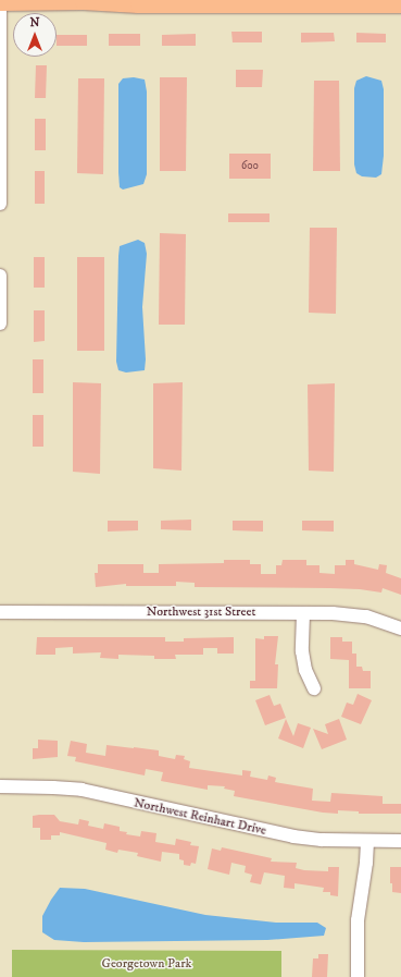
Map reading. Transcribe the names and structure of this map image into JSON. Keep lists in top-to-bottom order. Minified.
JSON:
{"streets":{"street":["Northwest 31st Street","Northwest Reinhart Drive"]},"parks":["Georgetown Park"],"house_numbers":["600"],"north":"top"}
